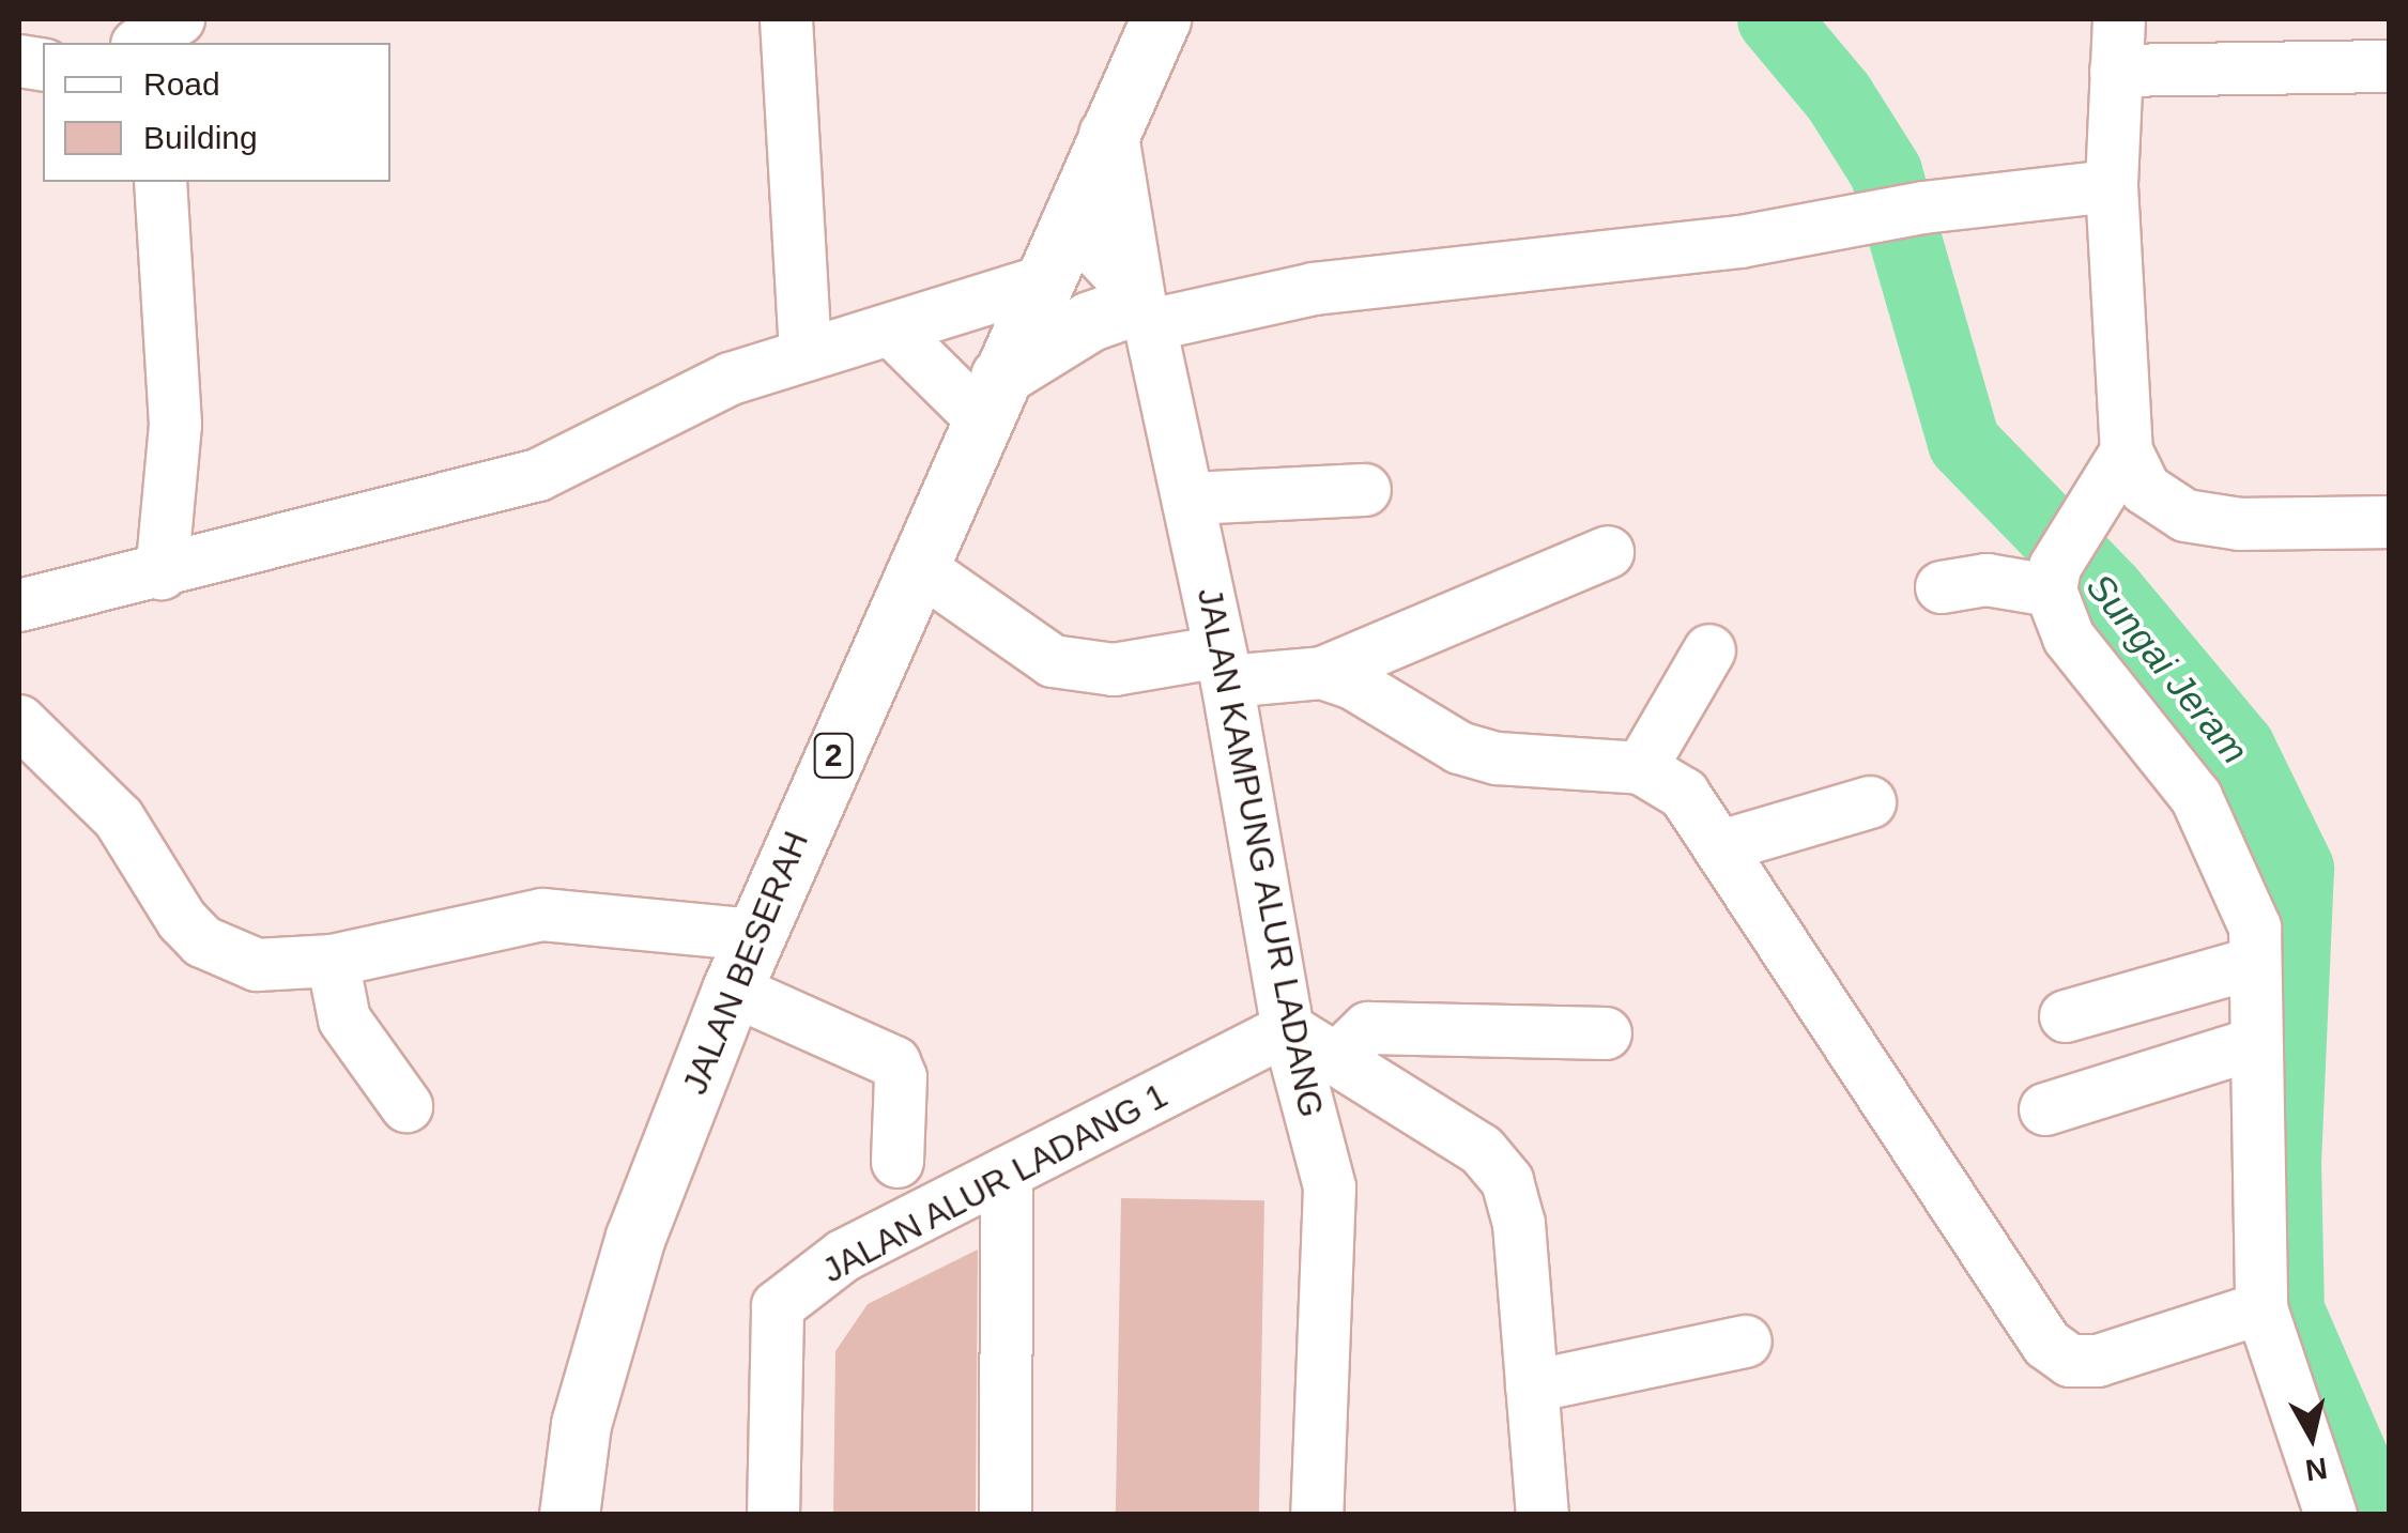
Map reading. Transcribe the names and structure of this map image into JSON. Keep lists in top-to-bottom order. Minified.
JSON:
{"streets":{"highway":["2","JALAN BESERAH"],"street":["JALAN KAMPUNG ALUR LADANG","JALAN ALUR LADANG 1"]},"crossings":[["JALAN KAMPUNG ALUR LADANG","JALAN BESERAH"],["JALAN KAMPUNG ALUR LADANG","JALAN ALUR LADANG 1"]],"water":["Sungai Jeram"],"legend":["Road","Building"],"north":"bottom"}
